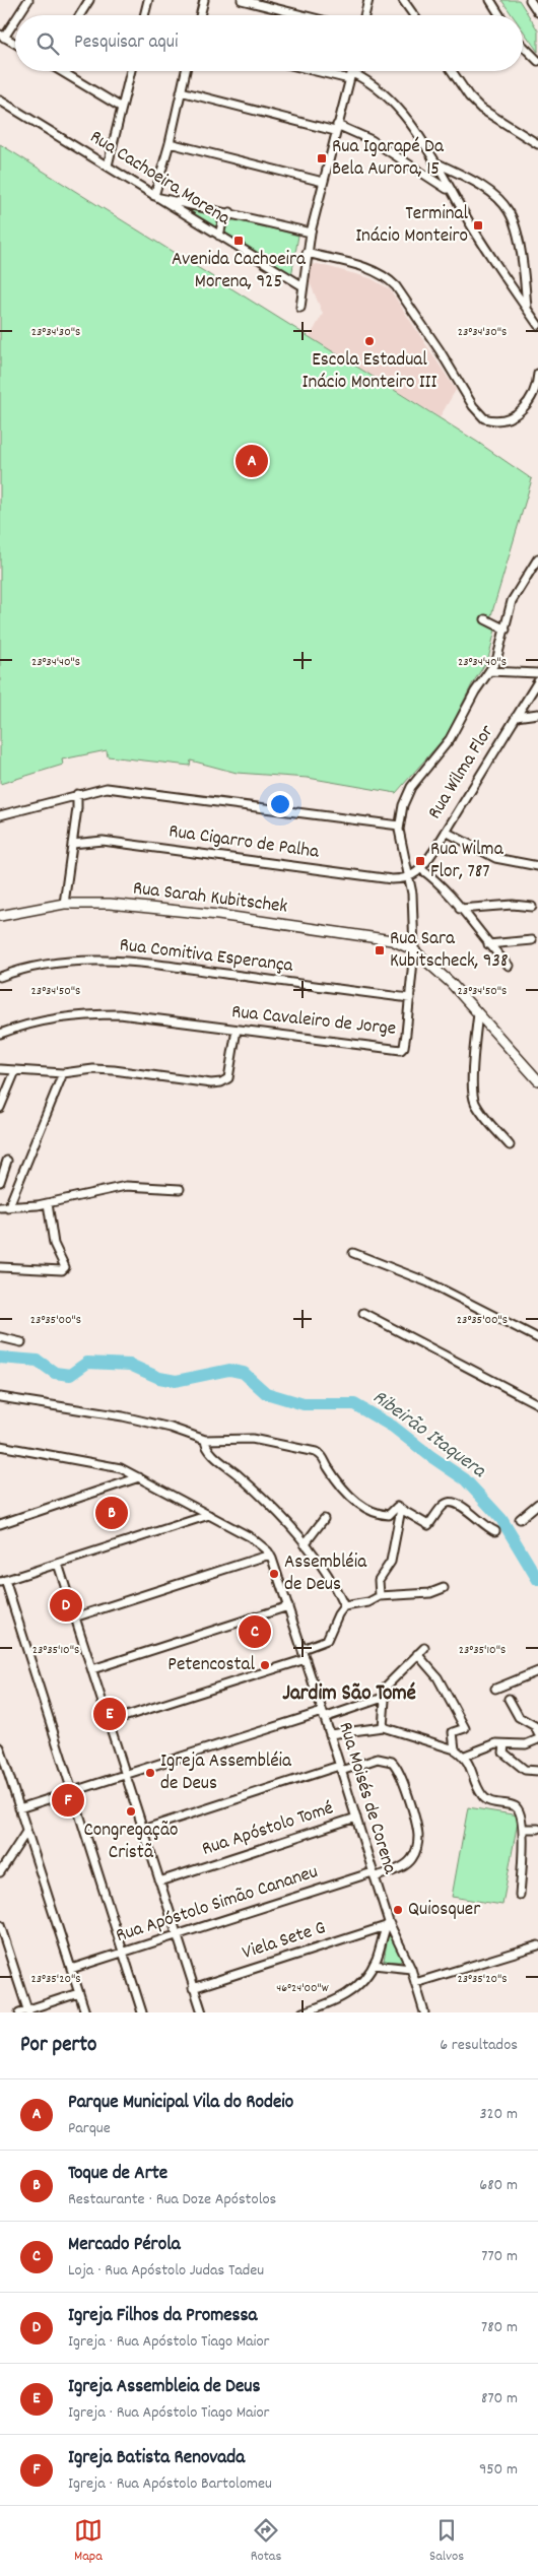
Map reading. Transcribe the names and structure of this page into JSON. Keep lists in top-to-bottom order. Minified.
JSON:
{"streets":{"street":["Rua Cachoeira Morena","Rua Wilma Flor","Rua Cigarro de Palha","Rua Sarah Kubitschek","Rua Comitiva Esperança","Rua Cavaleiro de Jorge","Rua Moisés de Corena","Rua Apóstolo Tomé","Rua Apóstolo Simão Cananeu","Viela Sete G"]},"crossings":[["Rua Wilma Flor","Rua Cigarro de Palha"],["Rua Wilma Flor","Rua Cavaleiro de Jorge"],["Rua Cigarro de Palha","Rua Cavaleiro de Jorge"],["Rua Sarah Kubitschek","Rua Cavaleiro de Jorge"],["Rua Comitiva Esperança","Rua Cavaleiro de Jorge"],["Rua Moisés de Corena","Rua Apóstolo Tomé"],["Rua Moisés de Corena","Rua Apóstolo Simão Cananeu"],["Rua Moisés de Corena","Viela Sete G"]],"districts":["Jardim São Tomé"],"water":["Ribeirão Itaquera"],"places":{"transit":["Rua Igarapé Da Bela Aurora, 15","Terminal Inácio Monteiro","Avenida Cachoeira Morena, 925","Rua Wilma Flor, 787","Rua Sara Kubitscheck, 938"],"other":["Escola Estadual Inácio Monteiro III","Assembléia de Deus","Petencostal","Igreja Assembléia de Deus","Congregação Cristã","Quiosquer"]},"page":{"search":"Pesquisar aqui","pins":["A","B","D","C","E","F"],"heading":["Por perto","6 resultados"],"list":[{"mark":"A","name":"Parque Municipal Vila do Rodeio","note":"Parque","value":"320 m"},{"mark":"B","name":"Toque de Arte","note":"Restaurante · Rua Doze Apóstolos","value":"680 m"},{"mark":"C","name":"Mercado Pérola","note":"Loja · Rua Apóstolo Judas Tadeu","value":"770 m"},{"mark":"D","name":"Igreja Filhos da Promessa","note":"Igreja · Rua Apóstolo Tiago Maior","value":"780 m"},{"mark":"E","name":"Igreja Assembleia de Deus","note":"Igreja · Rua Apóstolo Tiago Maior","value":"870 m"},{"mark":"F","name":"Igreja Batista Renovada","note":"Igreja · Rua Apóstolo Bartolomeu","value":"950 m"}],"nav":["Mapa","Rotas","Salvos"]},"coordinates":["23°34'30\"S","23°34'40\"S","23°34'50\"S","23°35'00\"S","23°35'10\"S","23°35'20\"S","46°24'00\"W"]}
